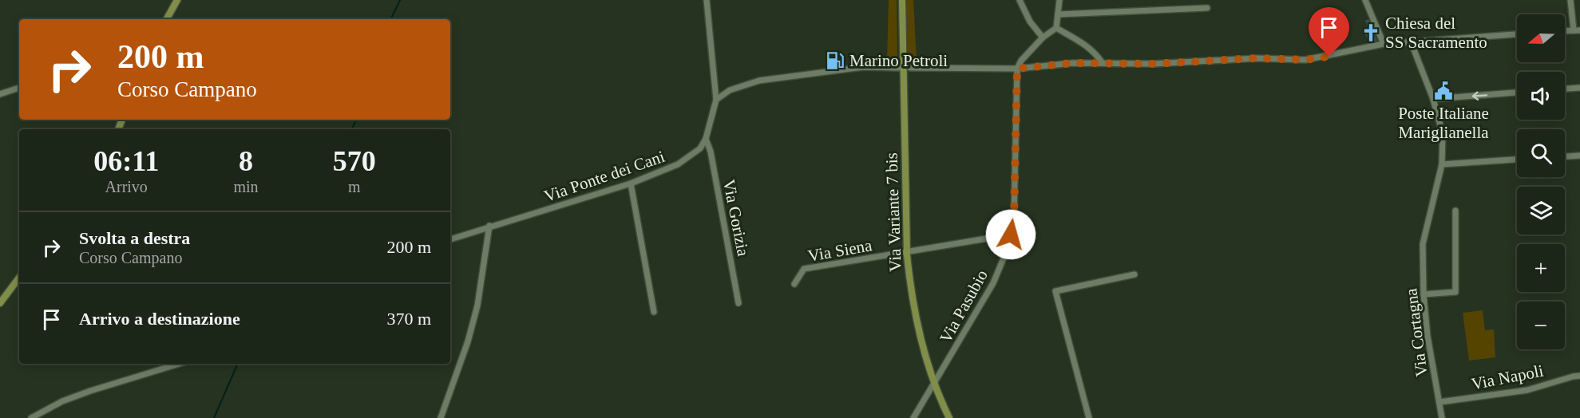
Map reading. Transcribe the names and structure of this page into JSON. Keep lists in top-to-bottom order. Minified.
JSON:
{"streets":{"main road":["Via Variante 7 bis"],"street":["Via Ponte dei Cani","Via Gorizia","Via Siena","Via Pasubio","Via Cortagna","Via Napoli"]},"crossings":[["Via Ponte dei Cani","Via Gorizia"],["Via Variante 7 bis","Via Siena"],["Via Variante 7 bis","Via Pasubio"],["Via Siena","Via Pasubio"],["Via Cortagna","Via Napoli"]],"places":{"church":["Chiesa del SS Sacramento"],"fuel station":["Marino Petroli"],"public building":["Poste Italiane Mariglianella"]},"north":"left","page":{"map_buttons":["+","−"],"turn":["200 m","Corso Campano"],"eta":["06:11","Arrivo","8","min","570","m"],"list":[{"name":"Svolta a destra","note":"Corso Campano","value":"200 m"},{"name":"Arrivo a destinazione","value":"370 m"}]}}
